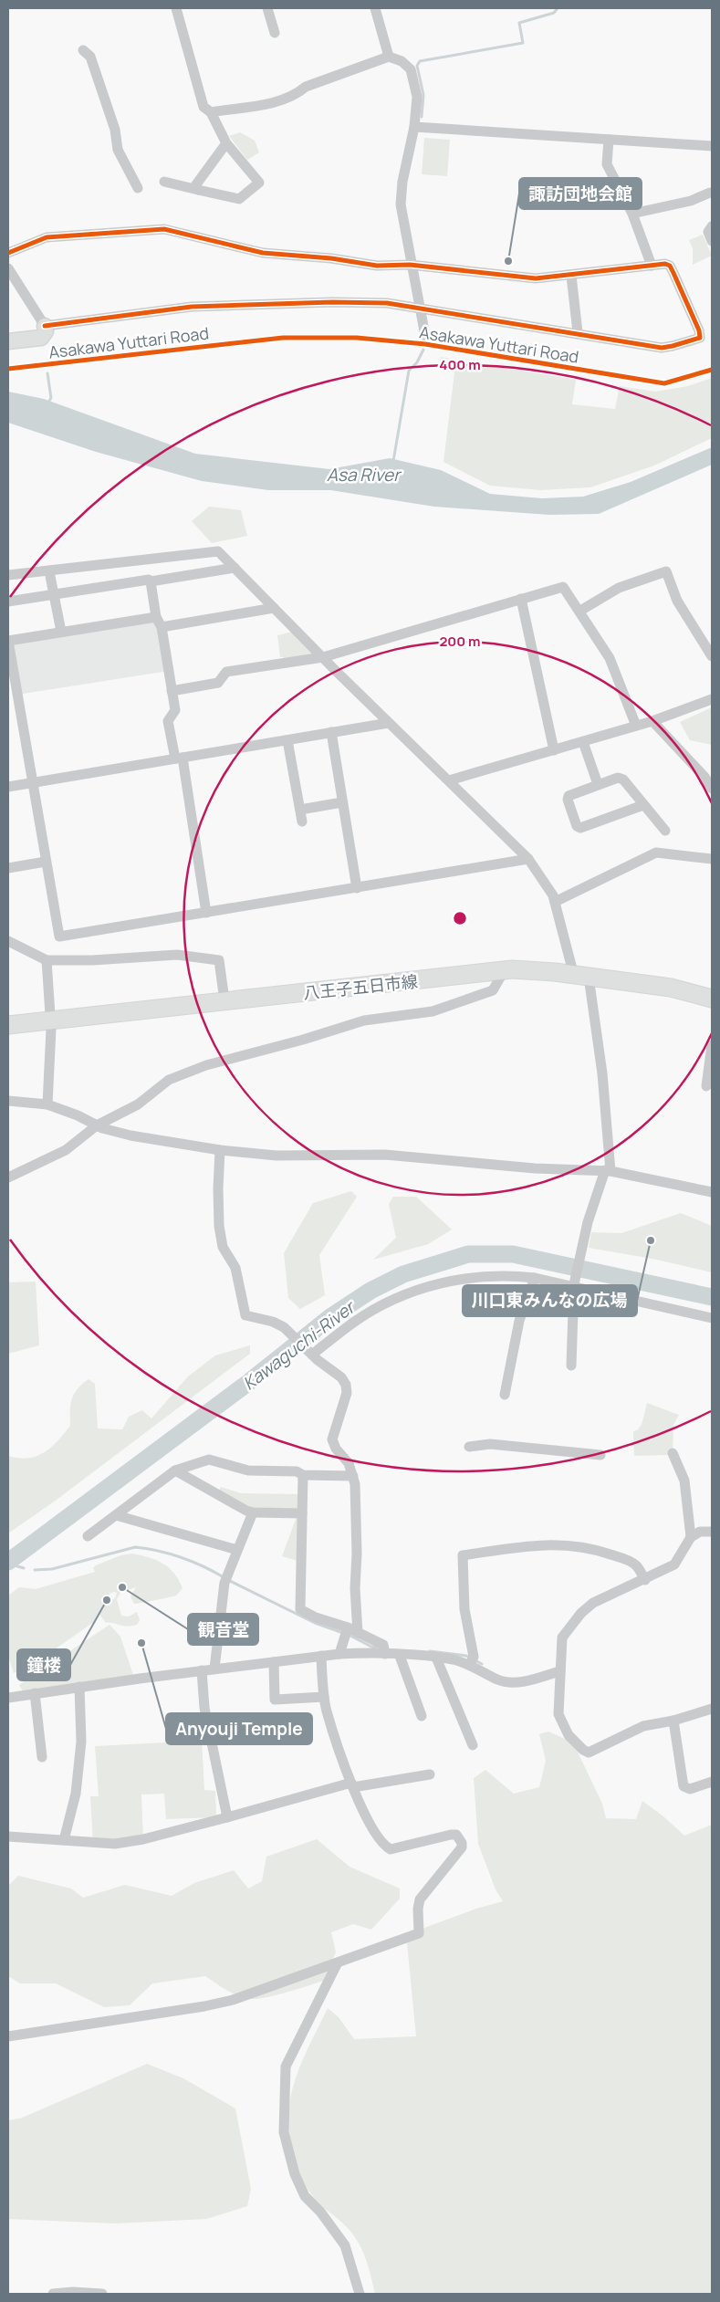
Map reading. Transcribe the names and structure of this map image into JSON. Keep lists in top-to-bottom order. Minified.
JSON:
{"streets":{"main road":["八王子五日市線"],"cycle path":["Asakawa Yuttari Road"]},"water":["Asa River","Kawaguchi-River"],"places":["諏訪団地会館","川口東みんなの広場","観音堂","鐘楼","Anyouji Temple"],"rings":["400 m","200 m"]}
